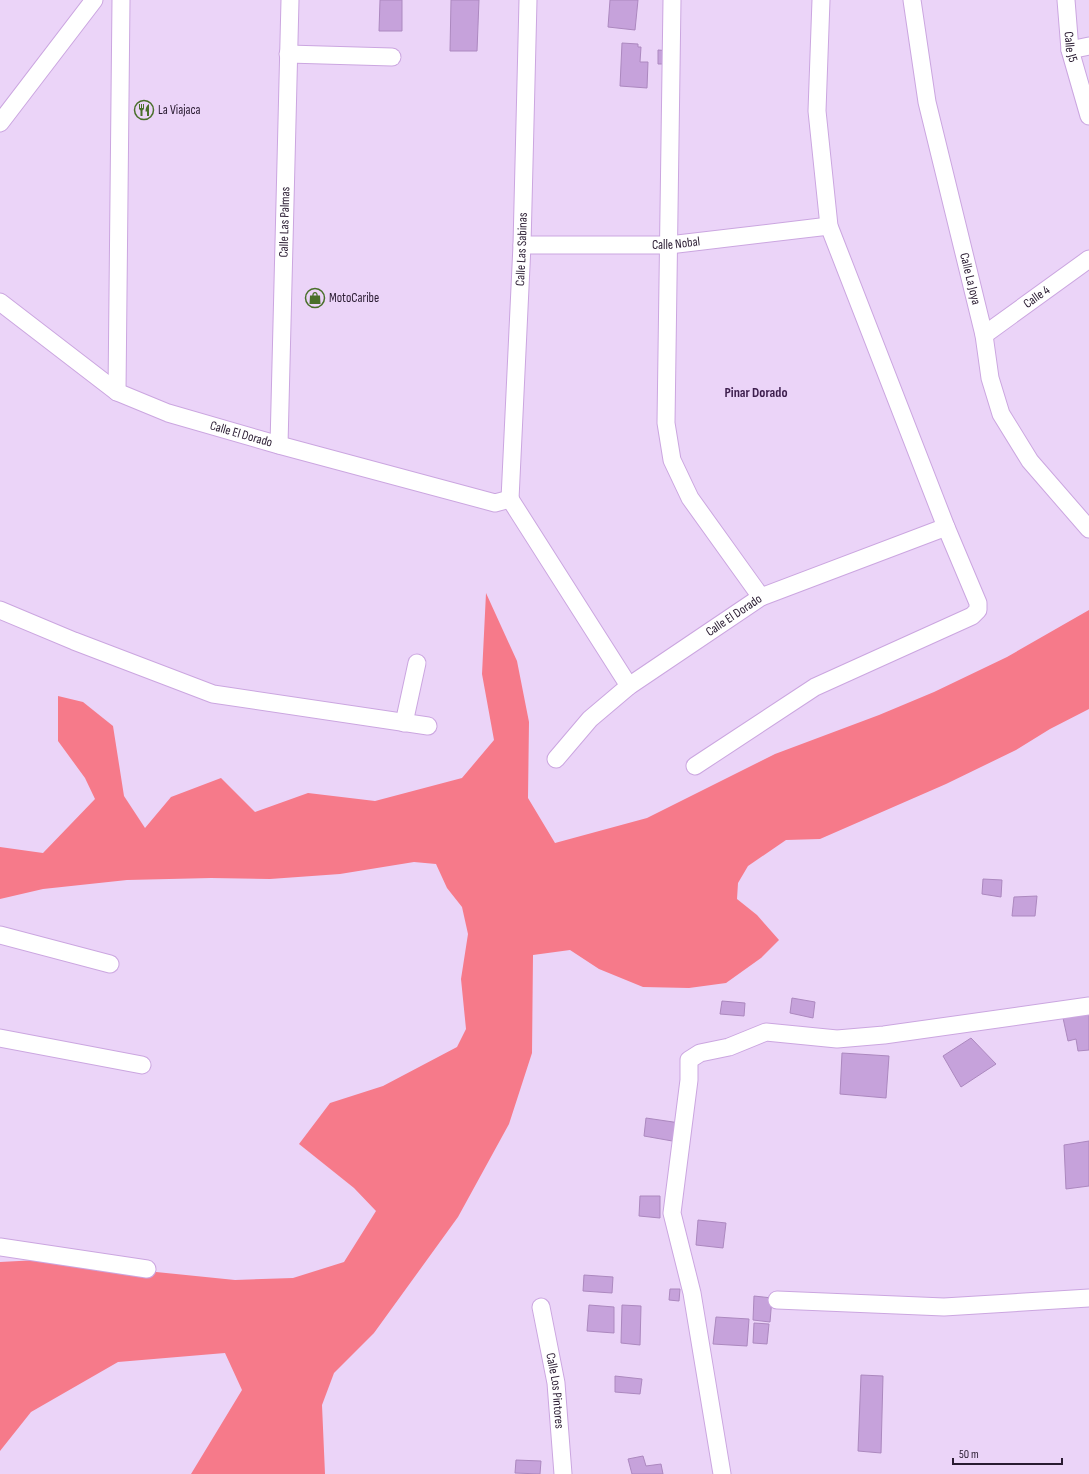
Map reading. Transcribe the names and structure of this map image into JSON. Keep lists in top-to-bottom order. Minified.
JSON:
{"streets":{"street":["Calle J5","Calle Las Palmas","Calle Nobal","Calle Las Sabinas","Calle La Joya","Calle 4","Calle El Dorado","Calle Los Pintores"]},"crossings":[["Calle Las Palmas","Calle El Dorado"],["Calle Nobal","Calle Las Sabinas"],["Calle Las Sabinas","Calle El Dorado"],["Calle La Joya","Calle 4"]],"districts":["Pinar Dorado"],"places":{"restaurant":["La Viajaca"],"shop":["MotoCaribe"]},"scale_bar":"50 m"}
